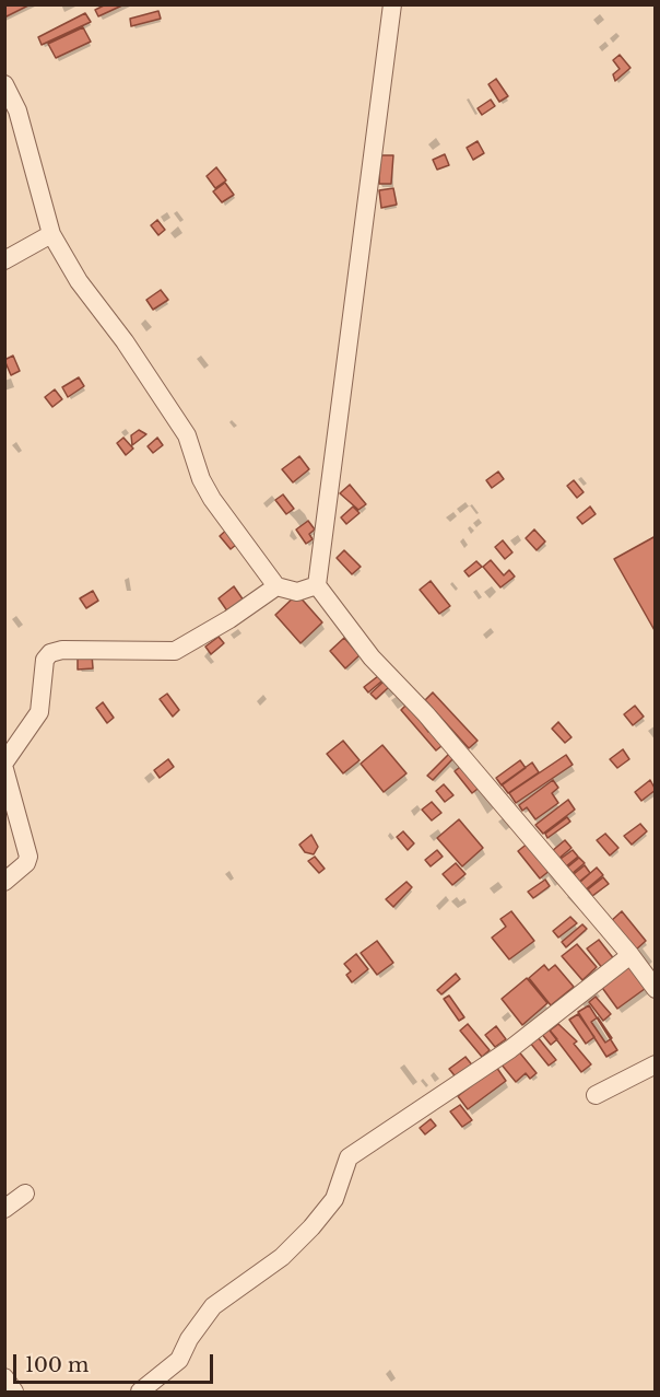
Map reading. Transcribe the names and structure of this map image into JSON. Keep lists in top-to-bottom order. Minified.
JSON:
{"scale_bar":"100 m"}
